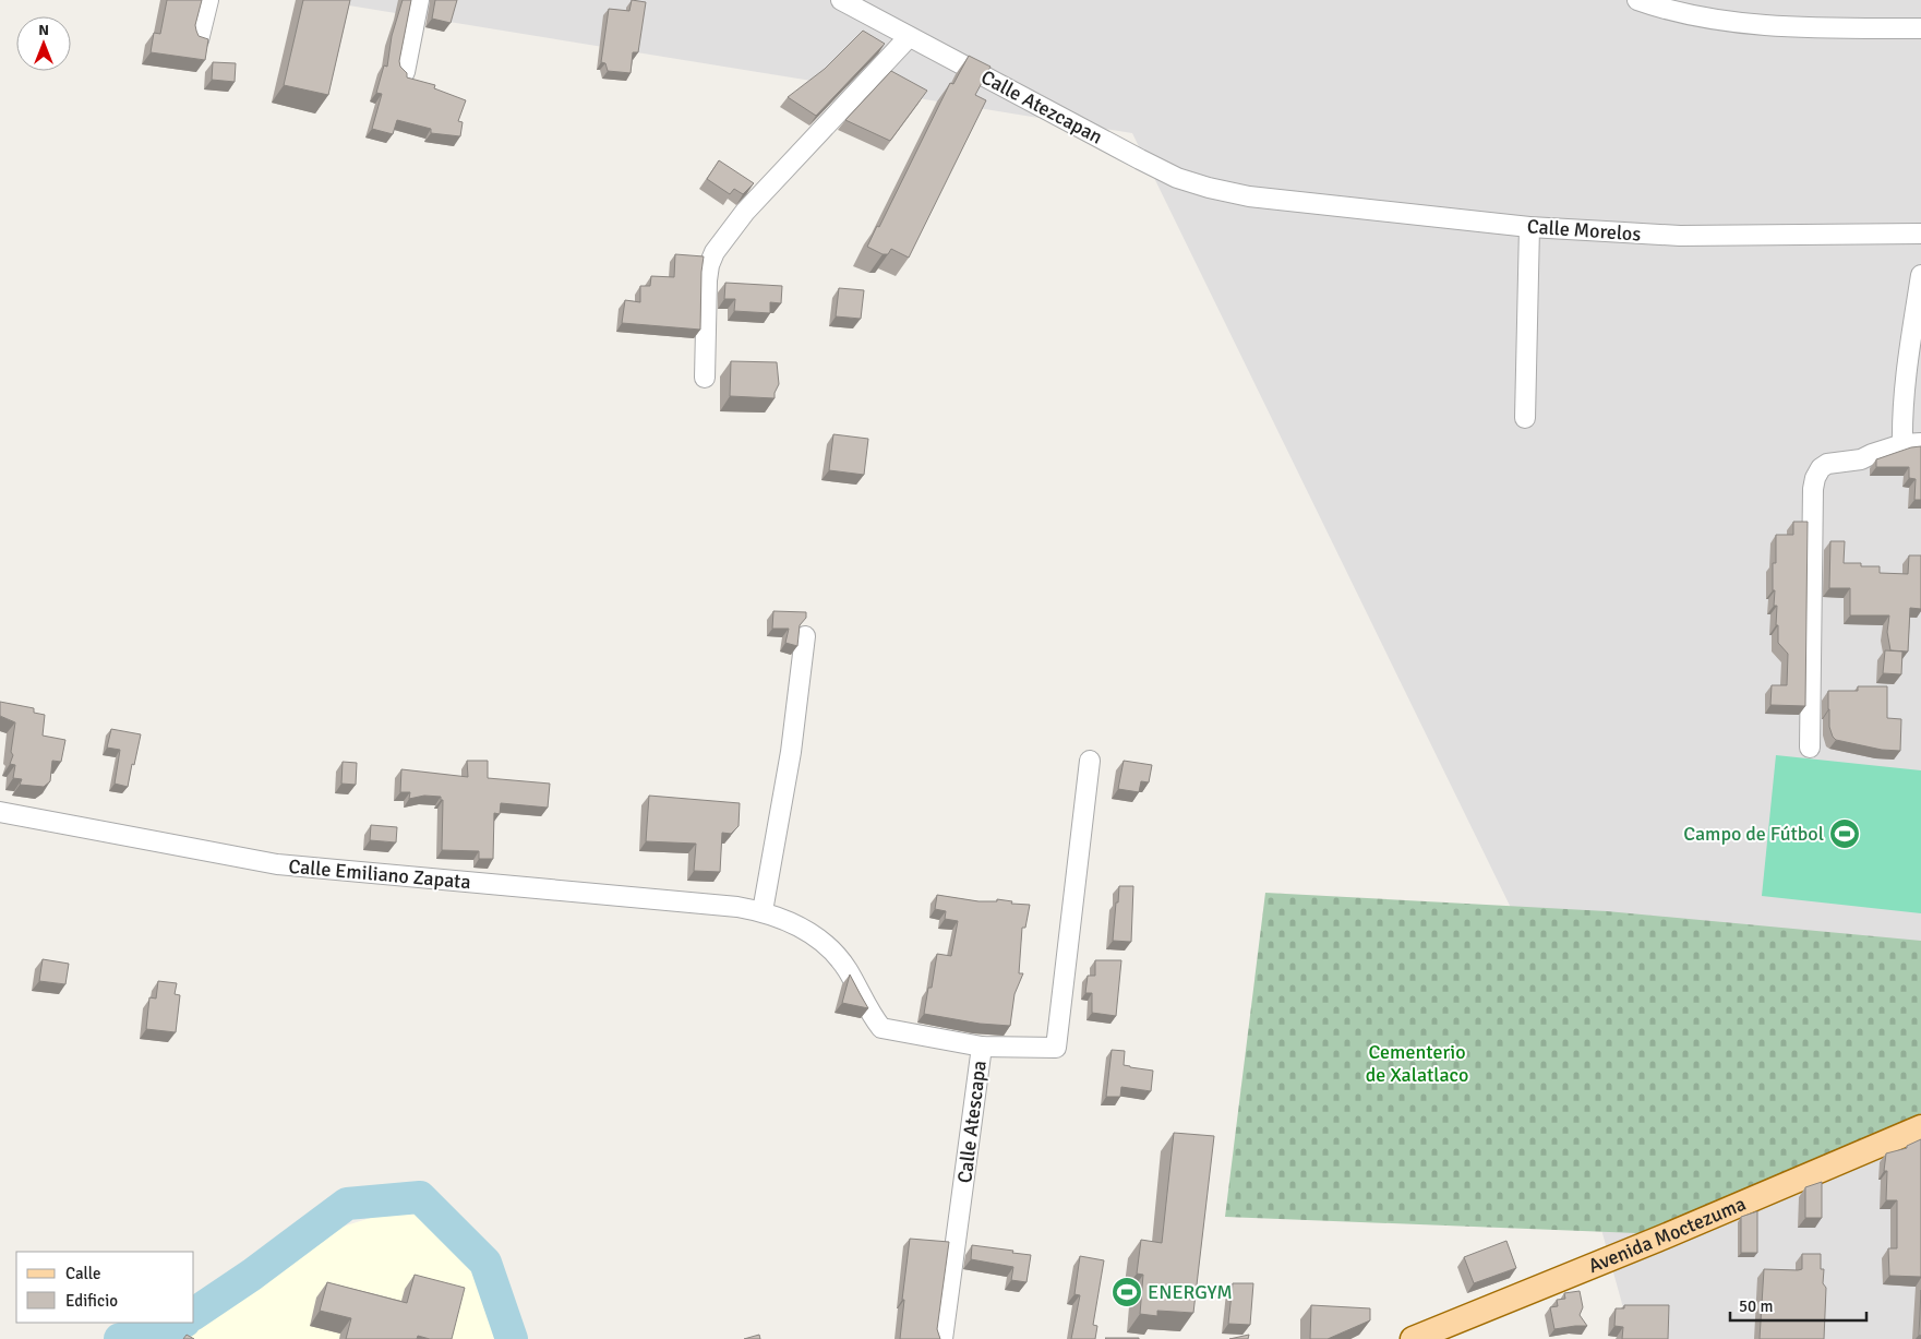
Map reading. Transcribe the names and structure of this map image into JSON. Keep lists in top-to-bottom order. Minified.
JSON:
{"streets":{"main road":["Avenida Moctezuma"],"street":["Calle Atezcapan","Calle Morelos","Calle Emiliano Zapata","Calle Atescapa"]},"crossings":[["Calle Atezcapan","Calle Morelos"],["Calle Emiliano Zapata","Calle Atescapa"]],"parks":["Cementerio de Xalatlaco"],"places":{"sports":["Campo de Fútbol","ENERGYM"]},"legend":["Calle","Edificio"],"scale_bar":"50 m","north":"top"}
